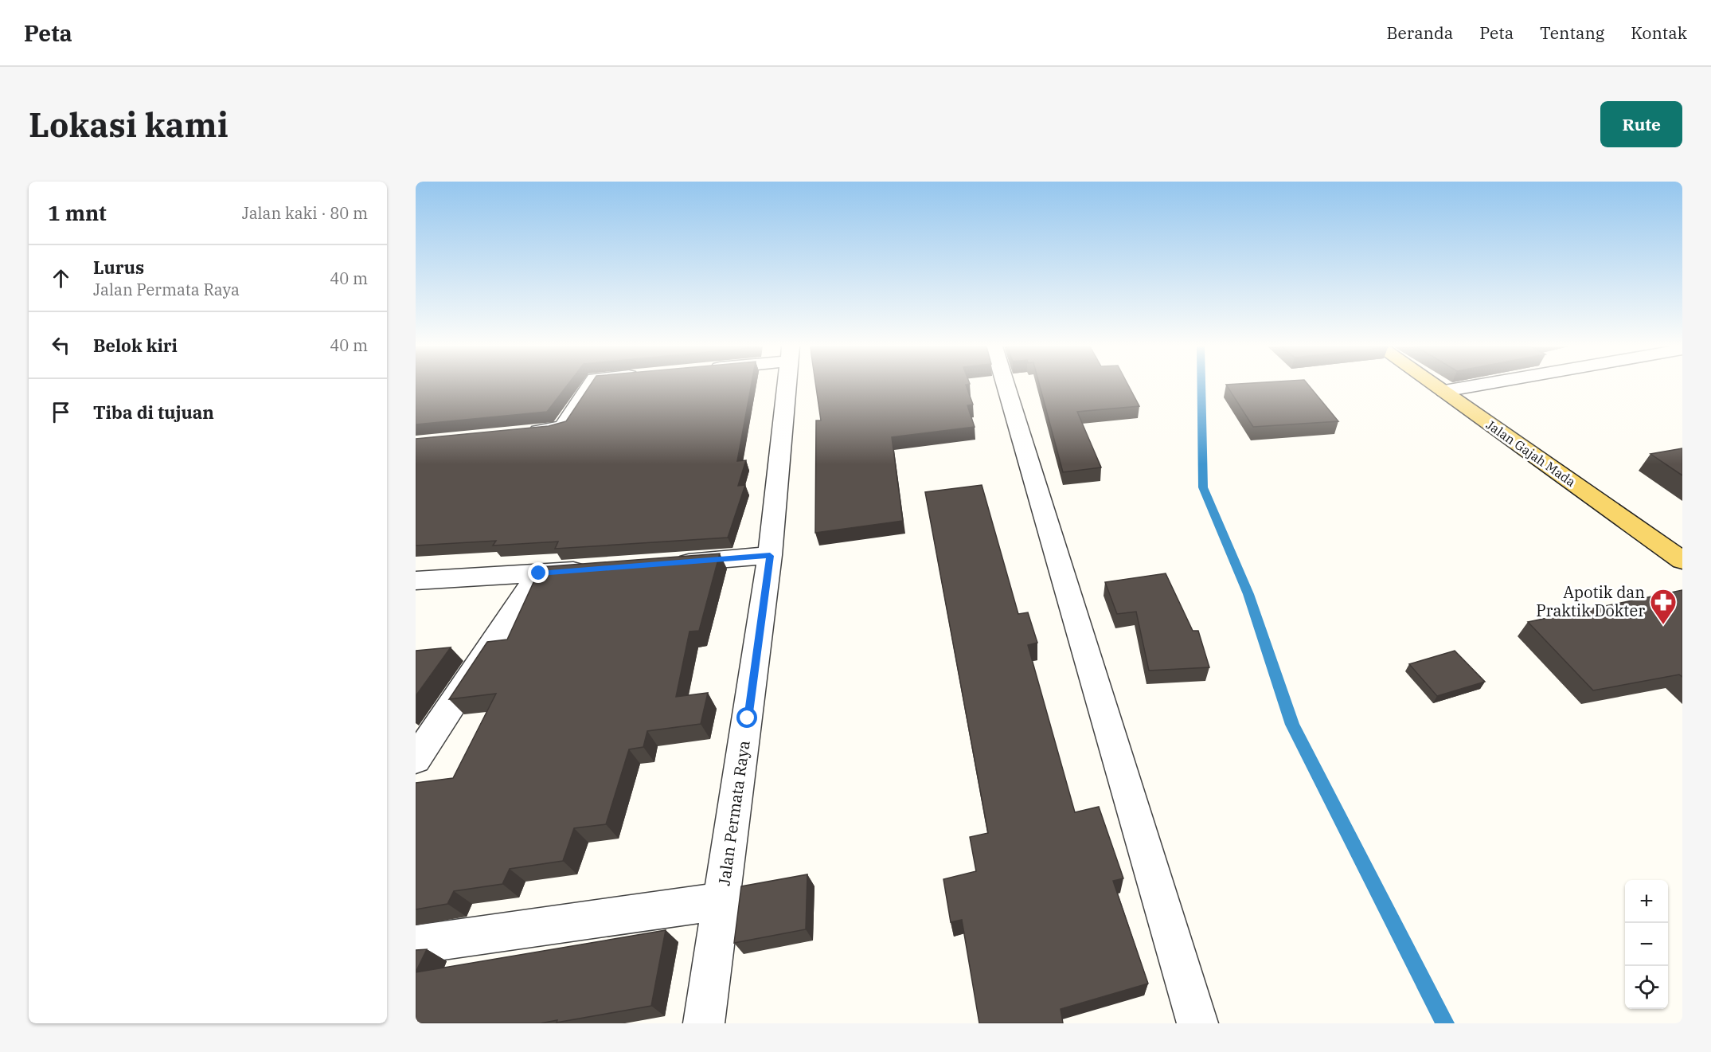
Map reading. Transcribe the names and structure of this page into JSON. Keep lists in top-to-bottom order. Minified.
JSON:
{"streets":{"main road":["Jalan Gajah Mada"],"street":["Jalan Permata Raya"]},"places":{"pharmacy":["Apotik dan Praktik Dokter"]},"page":{"header":"Peta","nav":["Beranda","Peta","Tentang","Kontak"],"buttons":"Rute","title":"Lokasi kami","heading":["1 mnt","Jalan kaki · 80 m"],"list":[["Lurus","Jalan Permata Raya","40 m"],["Belok kiri","40 m"],"Tiba di tujuan"],"map_buttons":["+","−"]}}
